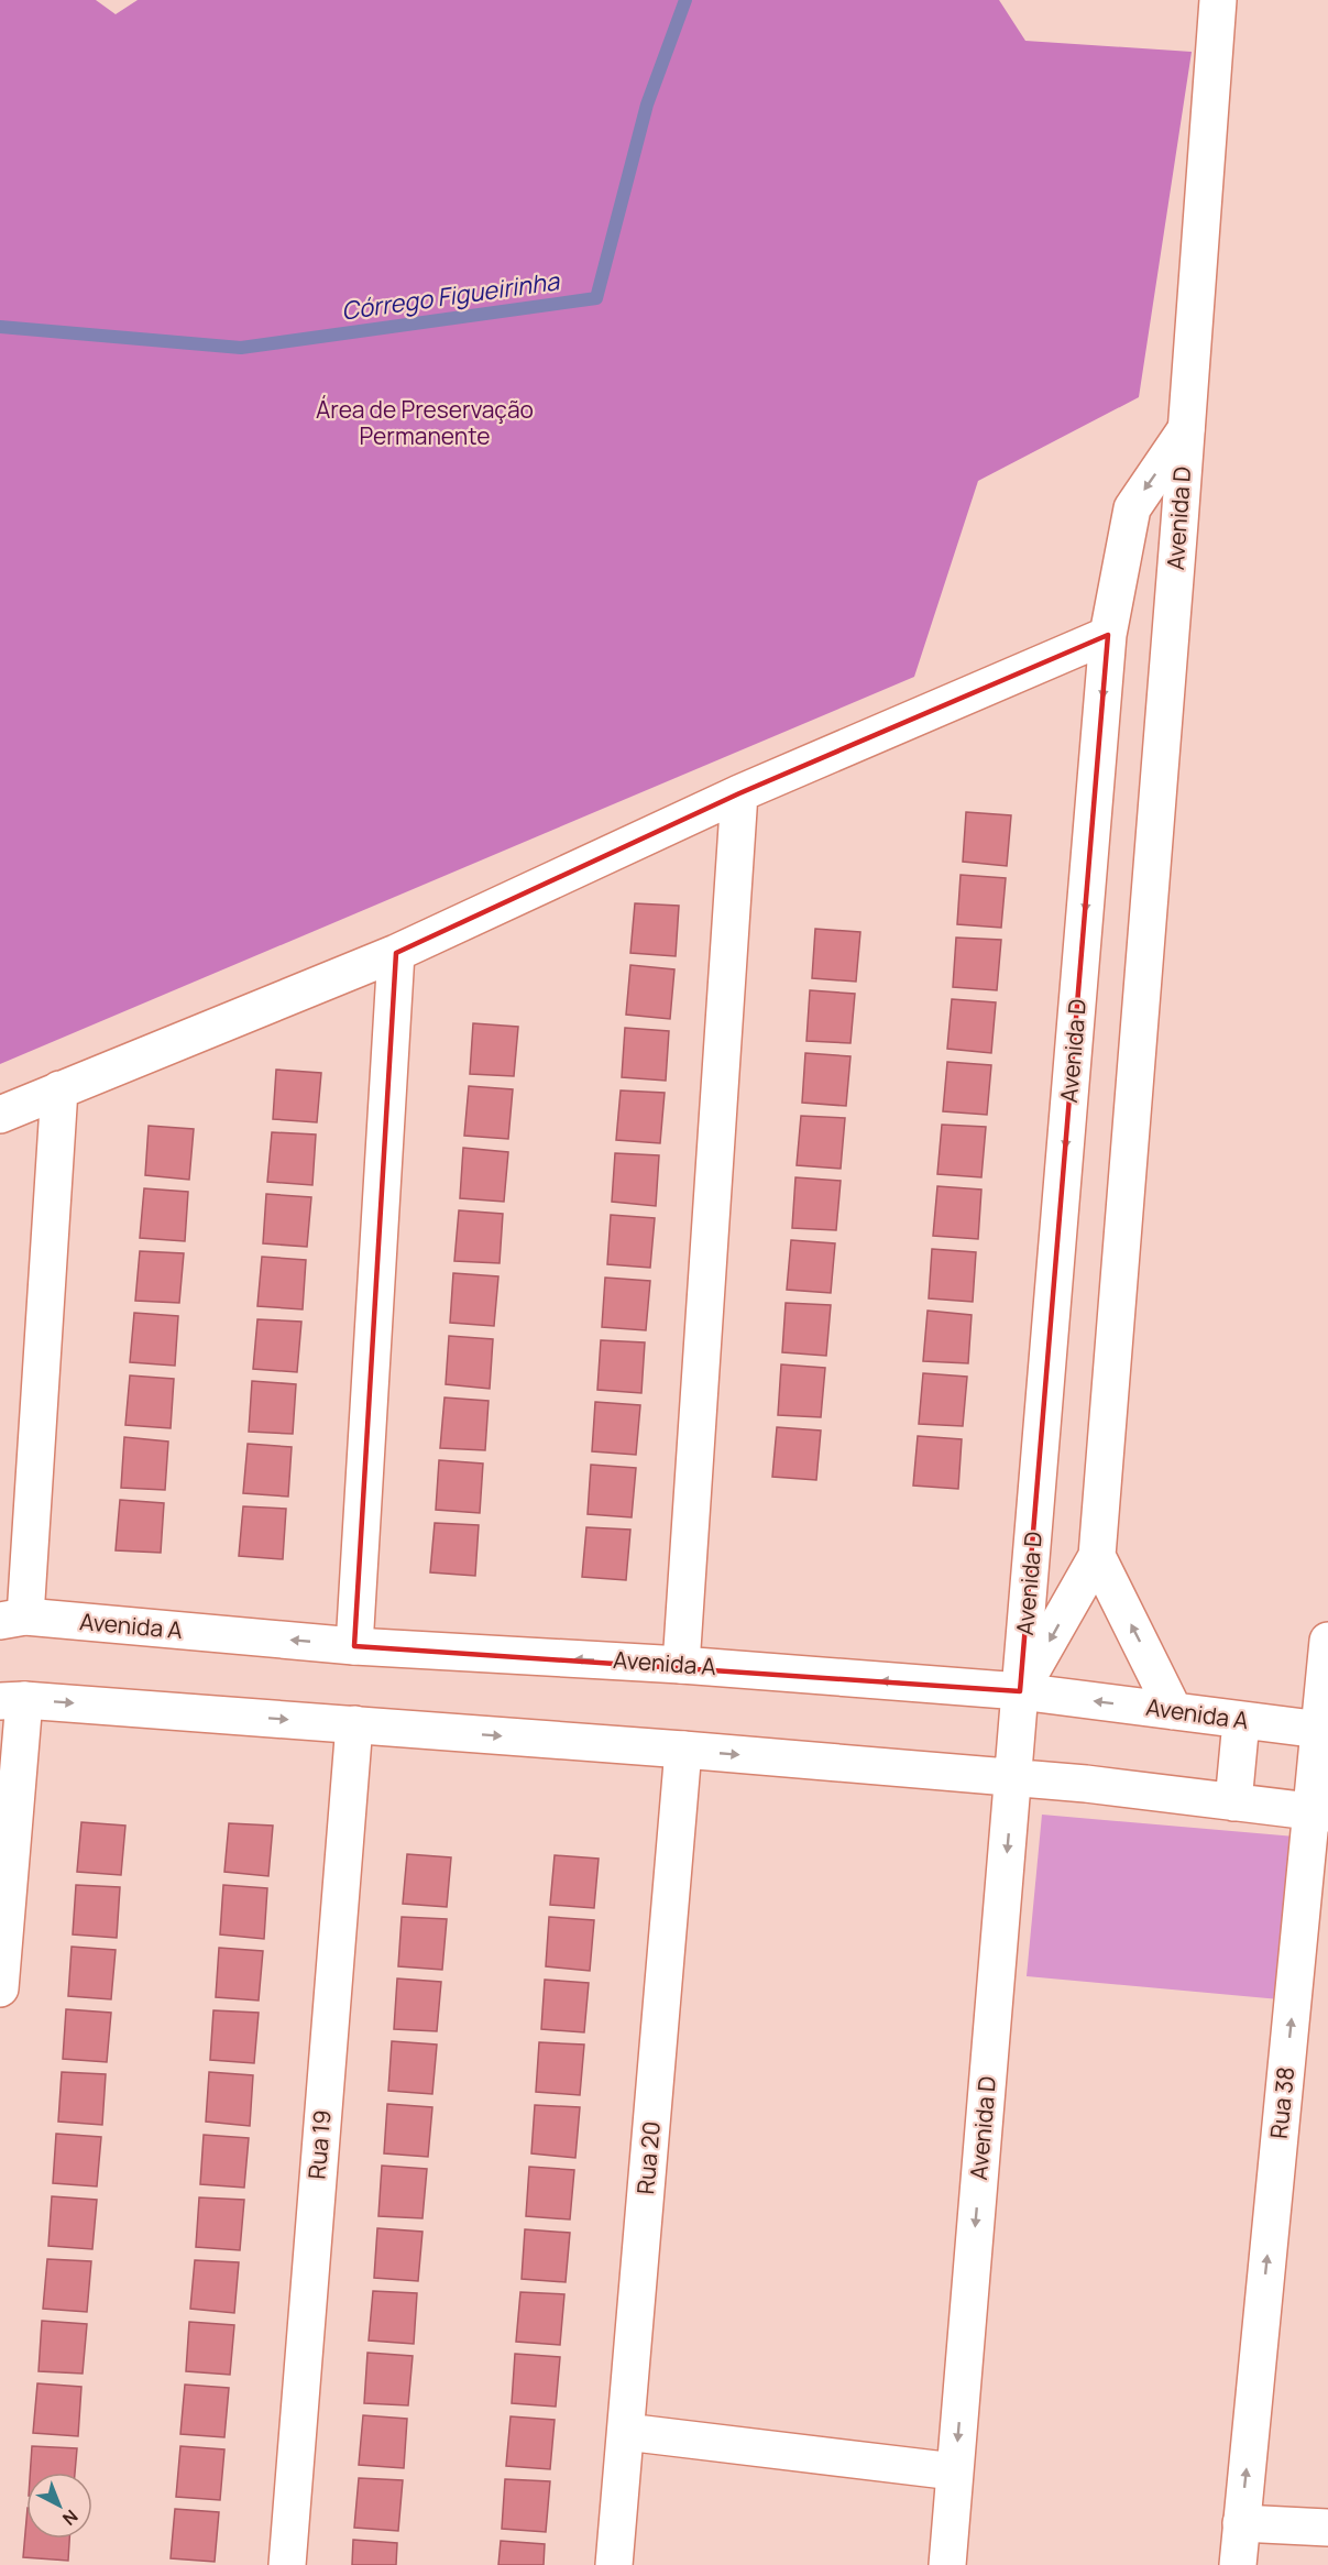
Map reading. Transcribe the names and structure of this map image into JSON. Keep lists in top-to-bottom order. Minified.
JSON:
{"streets":{"street":["Avenida D","Avenida A","Rua 38","Rua 19","Rua 20"]},"crossings":[["Avenida D","Avenida A"],["Avenida A","Rua 38"]],"one_way":["Rua 38"],"water":["Córrego Figueirinha"],"parks":["Área de Preservação Permanente"],"north":"bottom right"}
